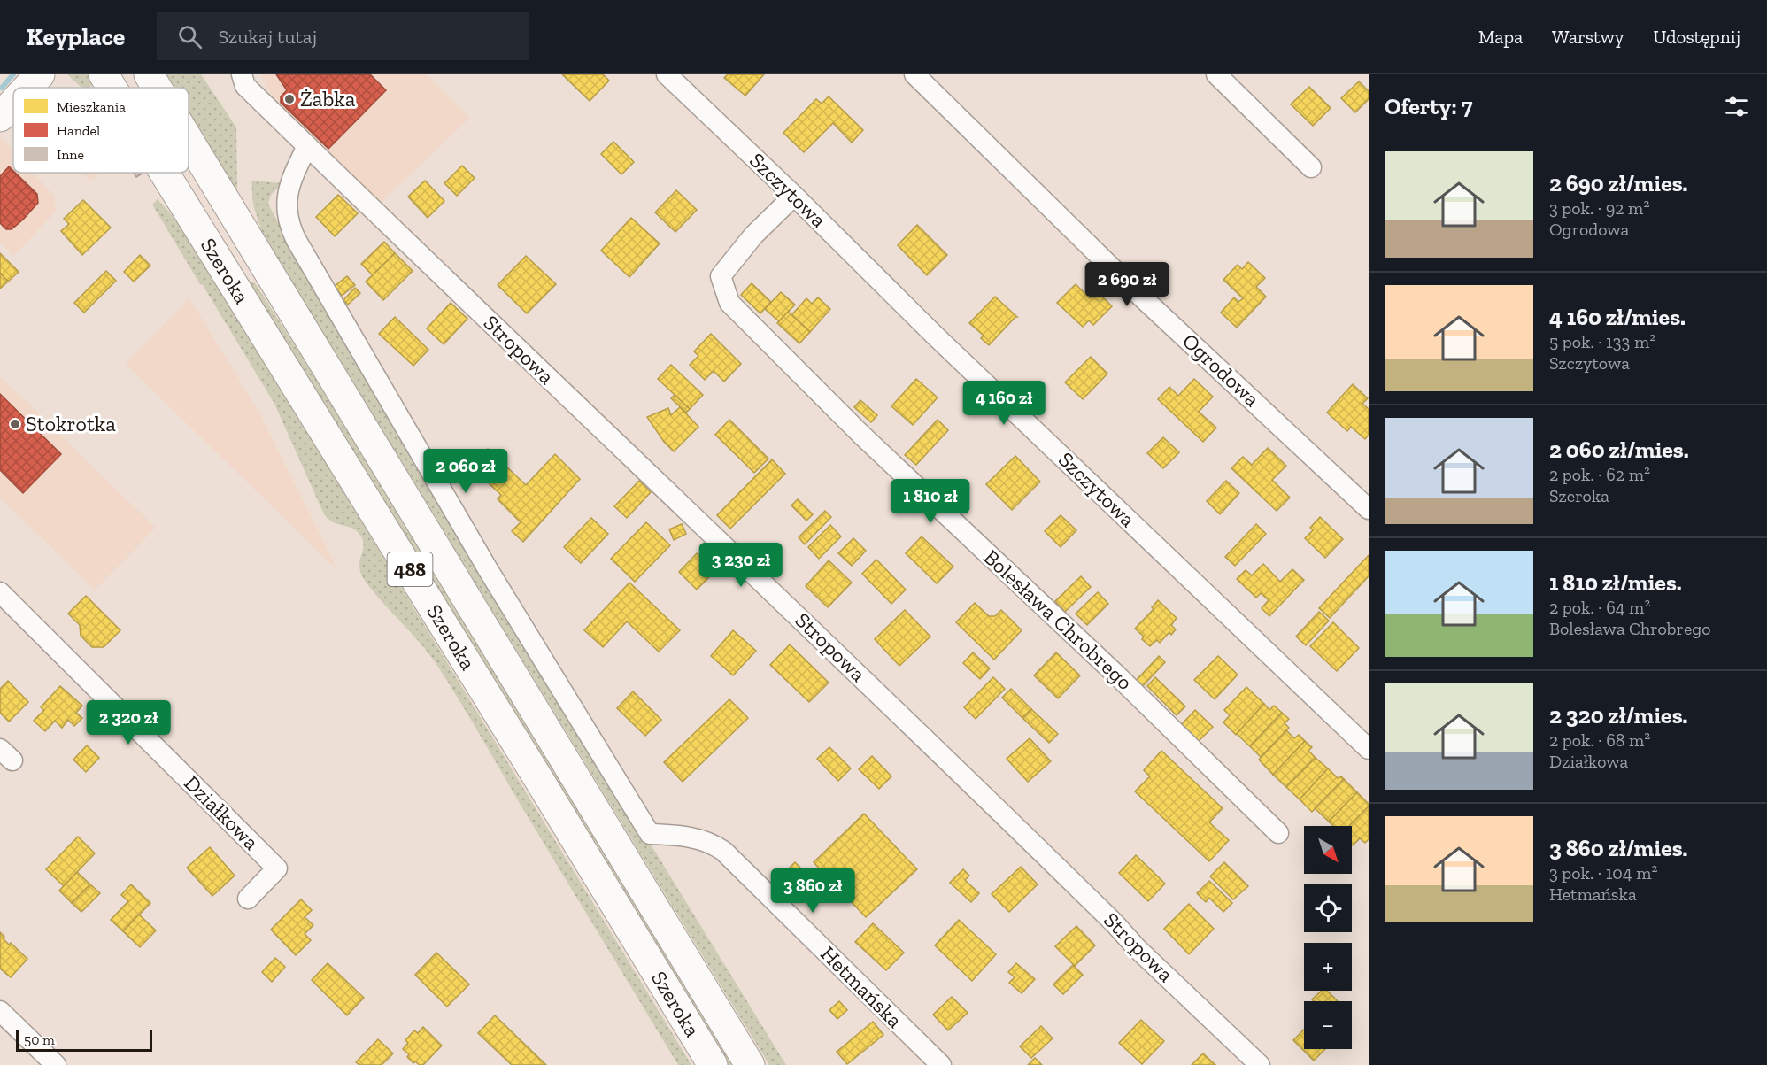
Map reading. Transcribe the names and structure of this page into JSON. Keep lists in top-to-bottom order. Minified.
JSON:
{"streets":{"main road":["Szeroka","488"],"street":["Szczytowa","Stropowa","Ogrodowa","Bolesława Chrobrego","Działkowa","Hetmańska"]},"crossings":[["Szczytowa","Bolesława Chrobrego"],["Stropowa","Hetmańska"]],"places":["Żabka","Stokrotka"],"legend":["Mieszkania","Handel","Inne"],"scale_bar":"50 m","north":"bottom right","page":{"header":"Keyplace","search":"Szukaj tutaj","nav":["Mapa","Warstwy","Udostępnij"],"heading":"Oferty: 7","list":[{"name":"2 690 zł/mies.","note":"3 pok. · 92 m² · Ogrodowa"},{"name":"4 160 zł/mies.","note":"5 pok. · 133 m² · Szczytowa"},{"name":"2 060 zł/mies.","note":"2 pok. · 62 m² · Szeroka"},{"name":"1 810 zł/mies.","note":"2 pok. · 64 m² · Bolesława Chrobrego"},{"name":"2 320 zł/mies.","note":"2 pok. · 68 m² · Działkowa"},{"name":"3 860 zł/mies.","note":"3 pok. · 104 m² · Hetmańska"}],"price":["2 690 zł","4 160 zł","2 060 zł","1 810 zł","3 230 zł","2 320 zł","3 860 zł"],"map_buttons":["+","−"],"scale":"50 m"}}
